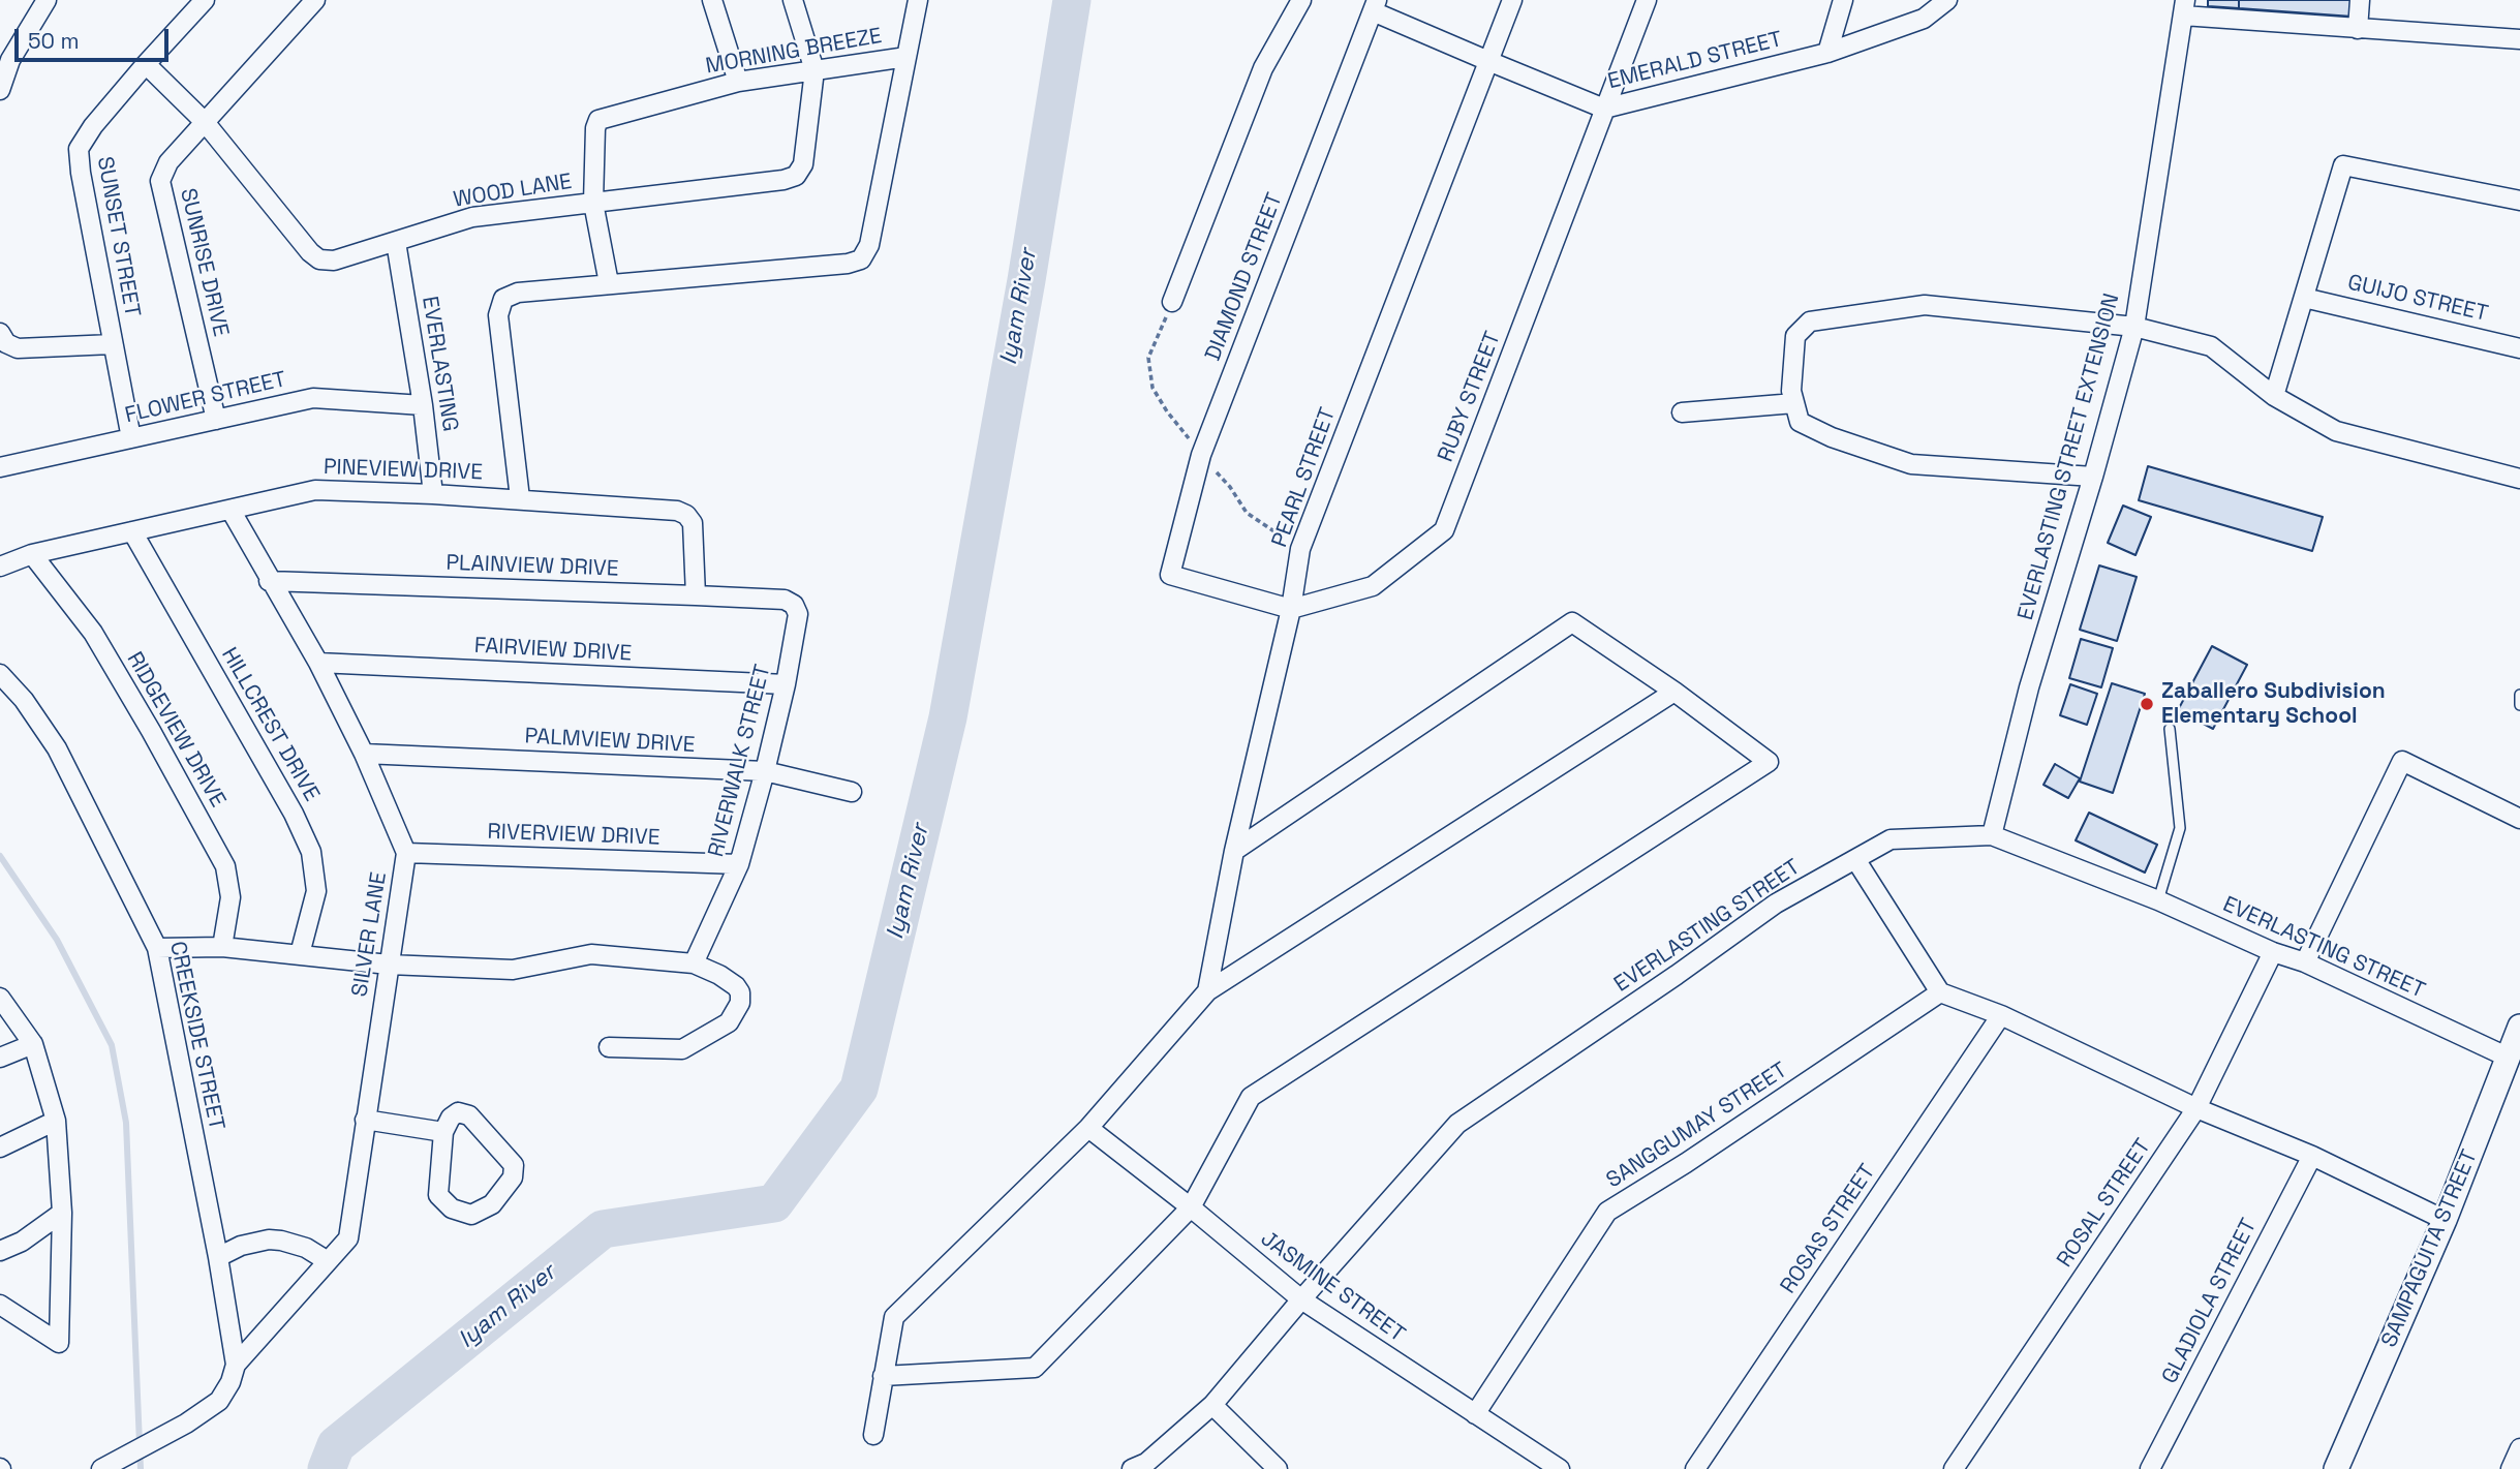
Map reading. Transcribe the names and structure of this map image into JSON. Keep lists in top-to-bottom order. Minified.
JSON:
{"streets":{"street":["MORNING BREEZE","EMERALD STREET","WOOD LANE","SUNSET STREET","SUNRISE DRIVE","DIAMOND STREET","GUIJO STREET","EVERLASTING","RUBY STREET","FLOWER STREET","EVERLASTING STREET EXTENSION","PINEVIEW DRIVE","PEARL STREET","PLAINVIEW DRIVE","FAIRVIEW DRIVE","HILLCREST DRIVE","RIDGEVIEW DRIVE","PALMVIEW DRIVE","RIVERWALK STREET","RIVERVIEW DRIVE","EVERLASTING STREET","SILVER LANE","CREEKSIDE STREET","SANGGUMAY STREET","ROSAL STREET","ROSAS STREET","SAMPAGUITA STREET","JASMINE STREET","GLADIOLA STREET"]},"crossings":[["MORNING BREEZE","WOOD LANE"],["EMERALD STREET","DIAMOND STREET"],["EMERALD STREET","RUBY STREET"],["EMERALD STREET","PEARL STREET"],["WOOD LANE","SUNSET STREET"],["WOOD LANE","SUNRISE DRIVE"],["WOOD LANE","EVERLASTING"],["SUNSET STREET","FLOWER STREET"],["SUNRISE DRIVE","FLOWER STREET"],["DIAMOND STREET","RUBY STREET"],["DIAMOND STREET","PEARL STREET"],["EVERLASTING","FLOWER STREET"],["EVERLASTING","PINEVIEW DRIVE"],["RUBY STREET","PEARL STREET"],["EVERLASTING STREET EXTENSION","EVERLASTING STREET"],["PINEVIEW DRIVE","PLAINVIEW DRIVE"],["PINEVIEW DRIVE","HILLCREST DRIVE"],["PINEVIEW DRIVE","RIDGEVIEW DRIVE"],["PINEVIEW DRIVE","SILVER LANE"],["PLAINVIEW DRIVE","RIVERWALK STREET"],["PLAINVIEW DRIVE","SILVER LANE"],["FAIRVIEW DRIVE","RIVERWALK STREET"],["FAIRVIEW DRIVE","SILVER LANE"],["PALMVIEW DRIVE","RIVERWALK STREET"],["PALMVIEW DRIVE","SILVER LANE"],["RIVERWALK STREET","RIVERVIEW DRIVE"],["RIVERVIEW DRIVE","SILVER LANE"],["EVERLASTING STREET","ROSAL STREET"],["EVERLASTING STREET","SAMPAGUITA STREET"],["EVERLASTING STREET","JASMINE STREET"],["SILVER LANE","CREEKSIDE STREET"],["SANGGUMAY STREET","JASMINE STREET"]],"water":["Iyam River"],"places":["Zaballero Subdivision Elementary School"],"scale_bar":"50 m"}
